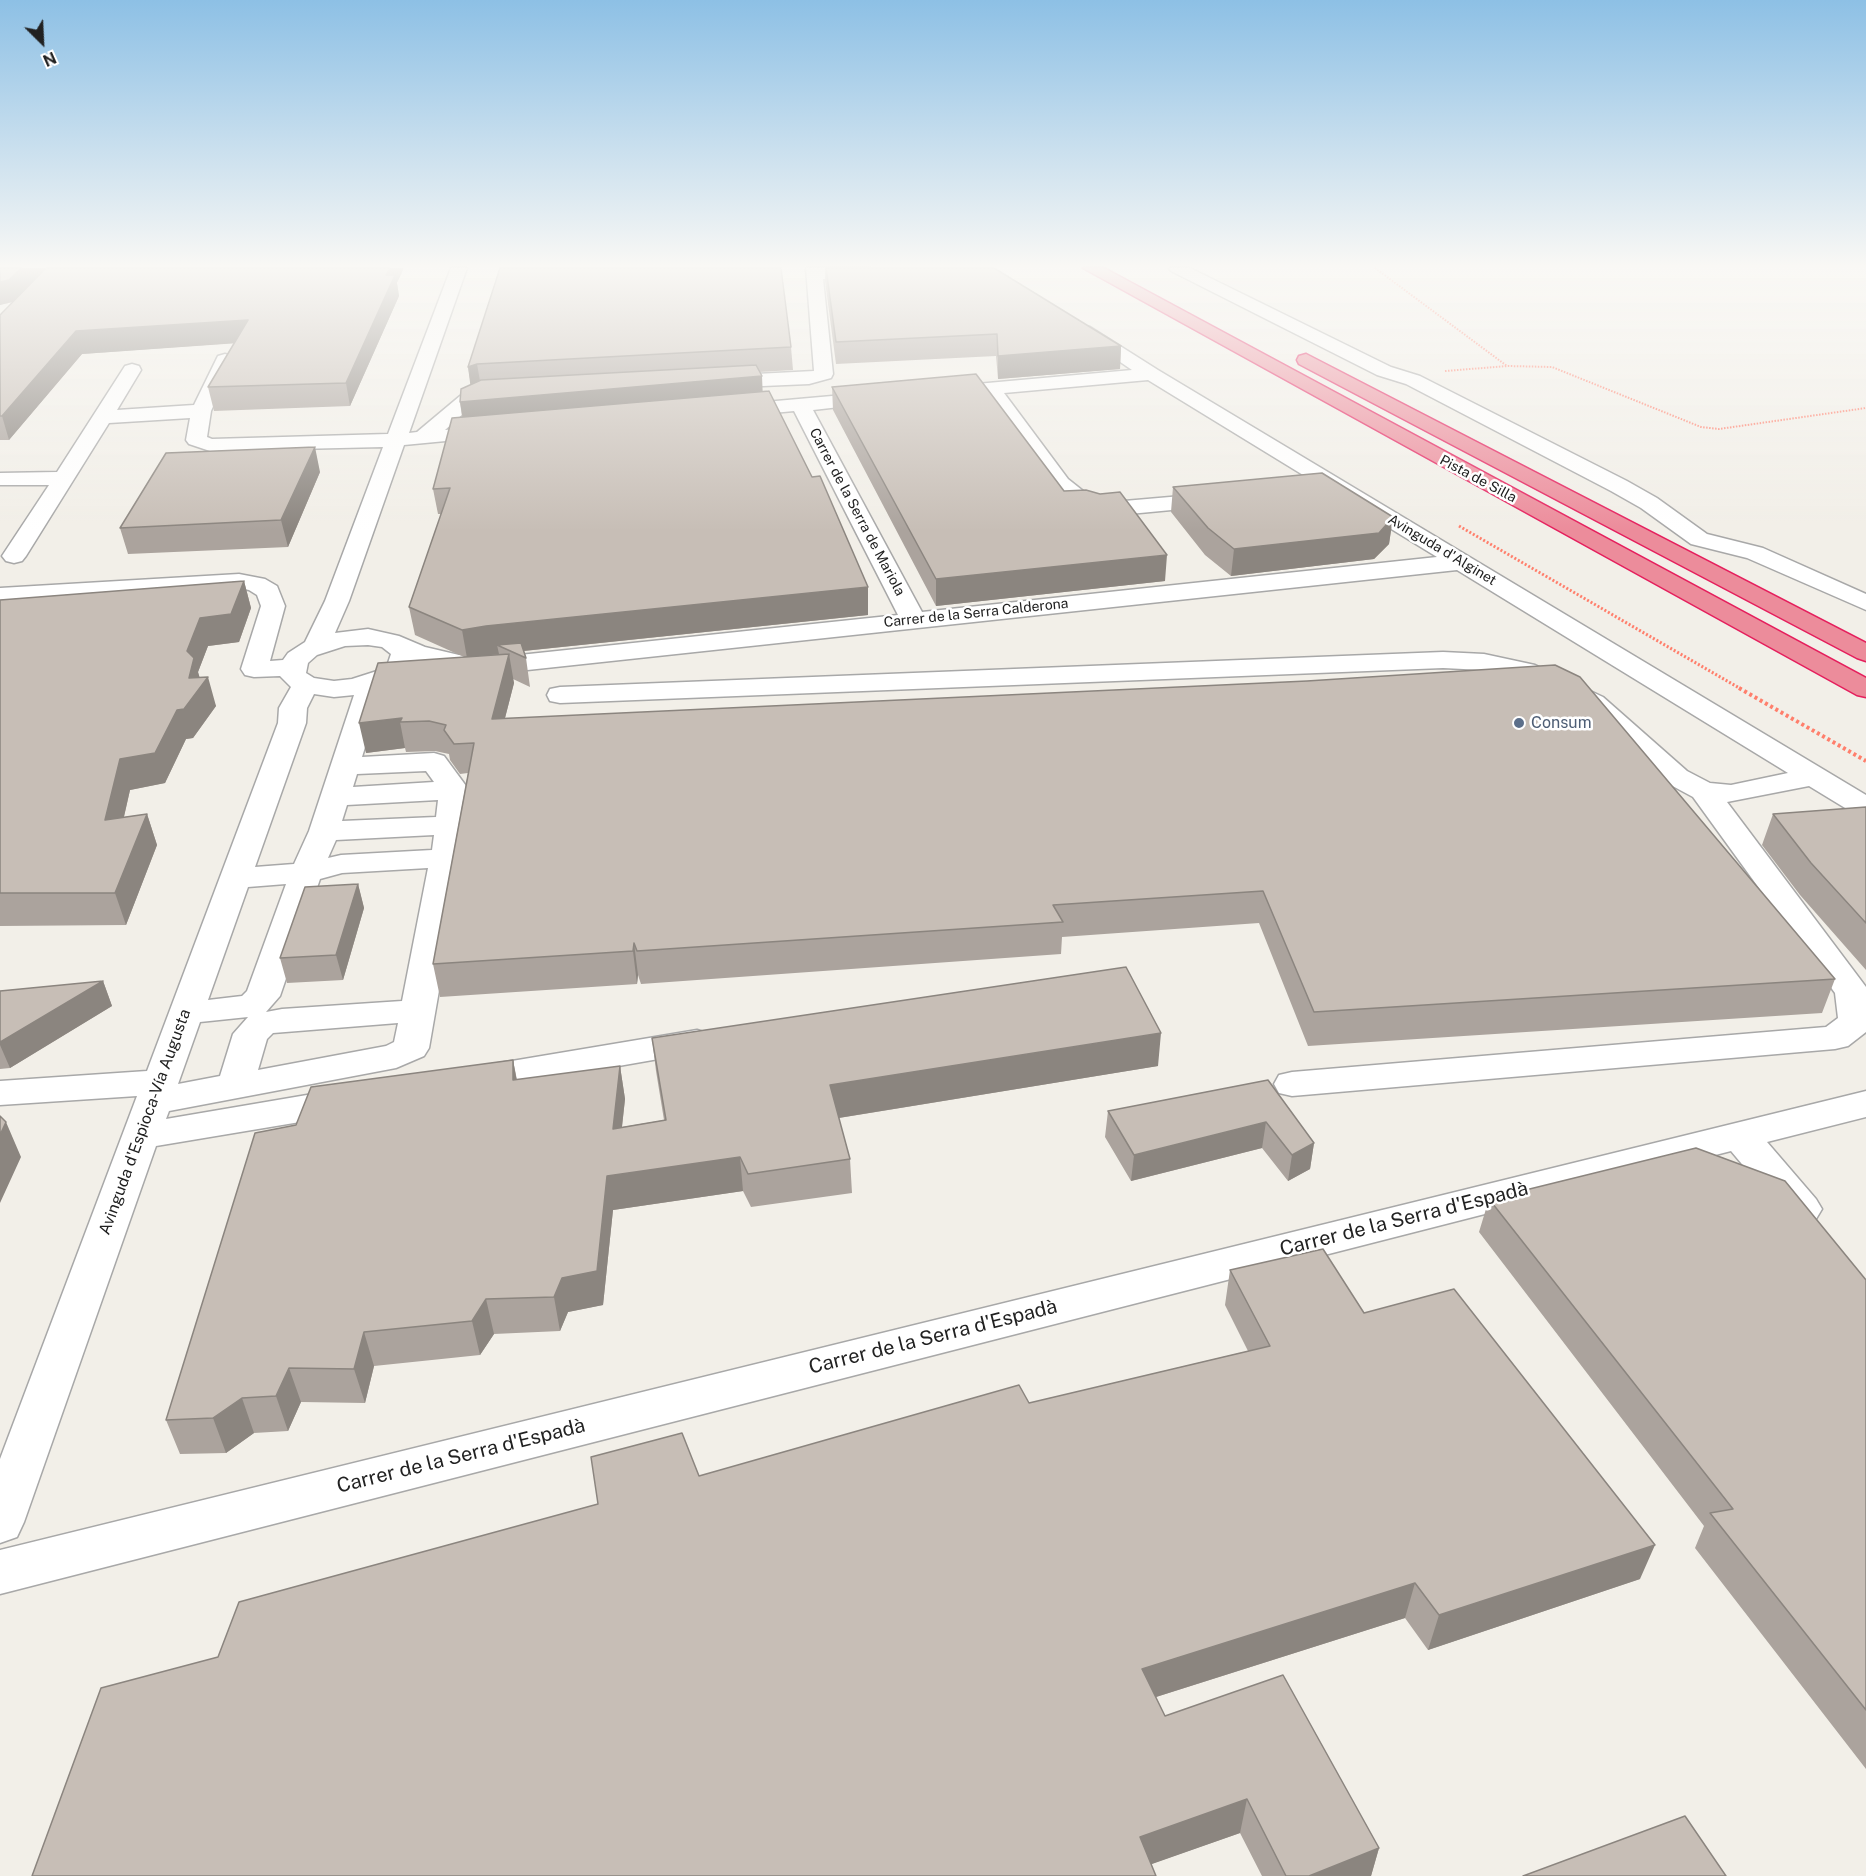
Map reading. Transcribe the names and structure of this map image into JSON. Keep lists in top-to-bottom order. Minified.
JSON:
{"streets":{"highway":["Pista de Silla"],"street":["Carrer de la Serra de Mariola","Avinguda d'Alginet","Carrer de la Serra Calderona","Avinguda d'Espioca-Vía Augusta","Carrer de la Serra d'Espadà"]},"crossings":[["Carrer de la Serra de Mariola","Carrer de la Serra Calderona"],["Avinguda d'Alginet","Carrer de la Serra Calderona"]],"places":["Consum"],"north":"bottom right"}
